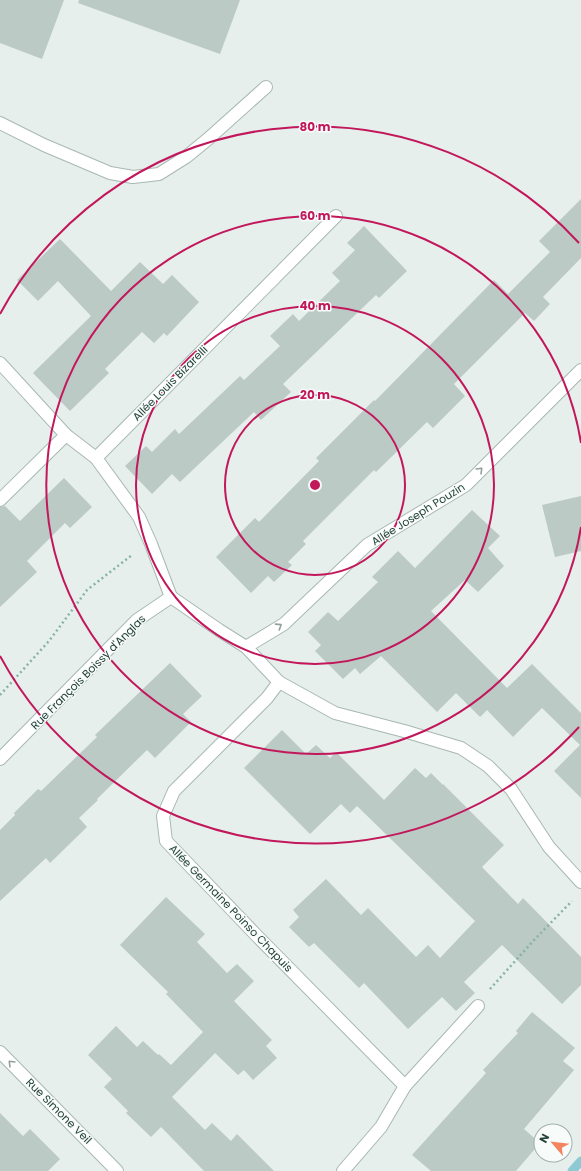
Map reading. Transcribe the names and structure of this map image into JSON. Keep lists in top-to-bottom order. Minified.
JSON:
{"streets":{"street":["Allée Louis Bizarelli","Allée Joseph Pouzin","Rue François Boissy d'Anglas","Allée Germaine Poinso Chapuis","Rue Simone Veil"]},"one_way":["Allée Joseph Pouzin","Rue Simone Veil"],"north":"top left","rings":["80 m","60 m","40 m","20 m"]}
